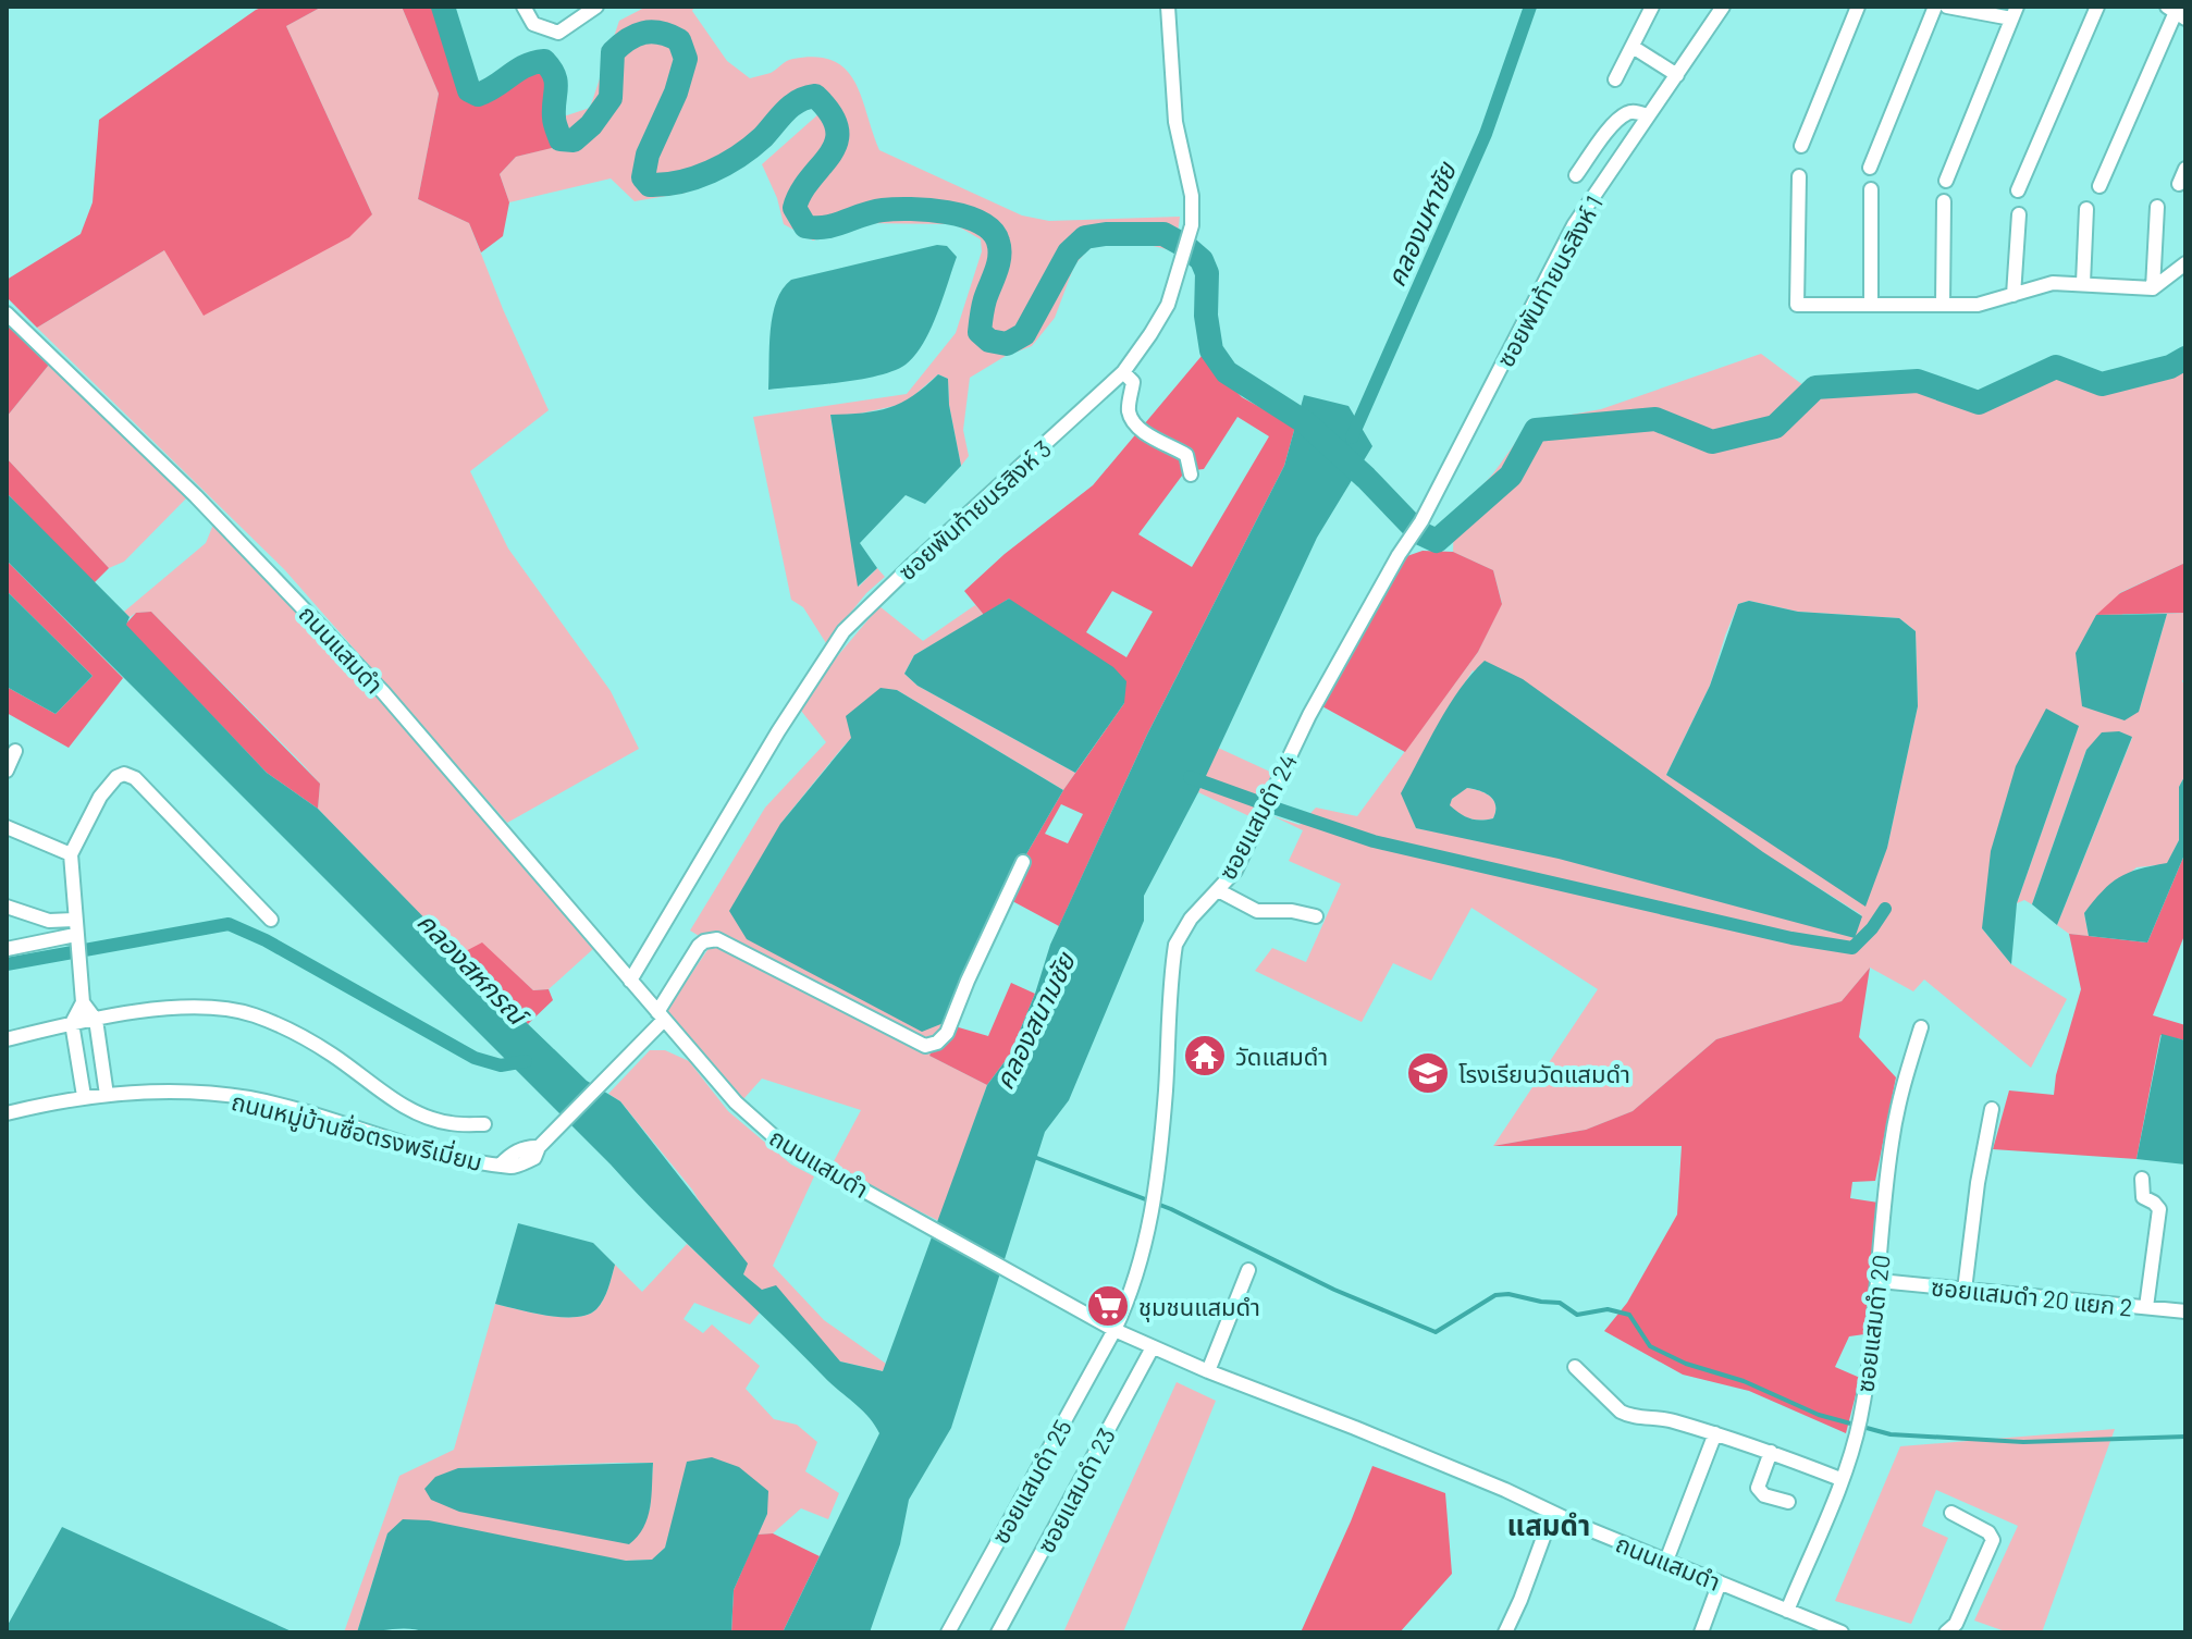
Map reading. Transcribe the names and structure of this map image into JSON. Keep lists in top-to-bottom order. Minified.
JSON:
{"streets":{"street":["ซอยพันท้ายนรสิงห์ 1","ซอยพันท้ายนรสิงห์ 3","ถนนแสมดำ","ซอยแสมดำ 24","ถนนหมู่บ้านซื่อตรงพรีเมี่ยม","ซอยแสมดำ 20 แยก 2","ซอยแสมดำ 20","ซอยแสมดำ 25","ซอยแสมดำ 23"]},"crossings":[["ซอยพันท้ายนรสิงห์ 1","ซอยแสมดำ 24"],["ซอยพันท้ายนรสิงห์ 3","ถนนแสมดำ"],["ถนนแสมดำ","ซอยแสมดำ 24"],["ถนนแสมดำ","ถนนหมู่บ้านซื่อตรงพรีเมี่ยม"],["ถนนแสมดำ","ซอยแสมดำ 20"],["ถนนแสมดำ","ซอยแสมดำ 25"],["ถนนแสมดำ","ซอยแสมดำ 23"],["ซอยแสมดำ 24","ซอยแสมดำ 25"],["ซอยแสมดำ 20 แยก 2","ซอยแสมดำ 20"]],"districts":["แสมดำ"],"water":["คลองมหาชัย","คลองสหกรณ์","คลองสนามชัย"],"places":{"temple":["วัดแสมดำ"],"school or university":["โรงเรียนวัดแสมดำ"],"supermarket":["ชุมชนแสมดำ"]}}
